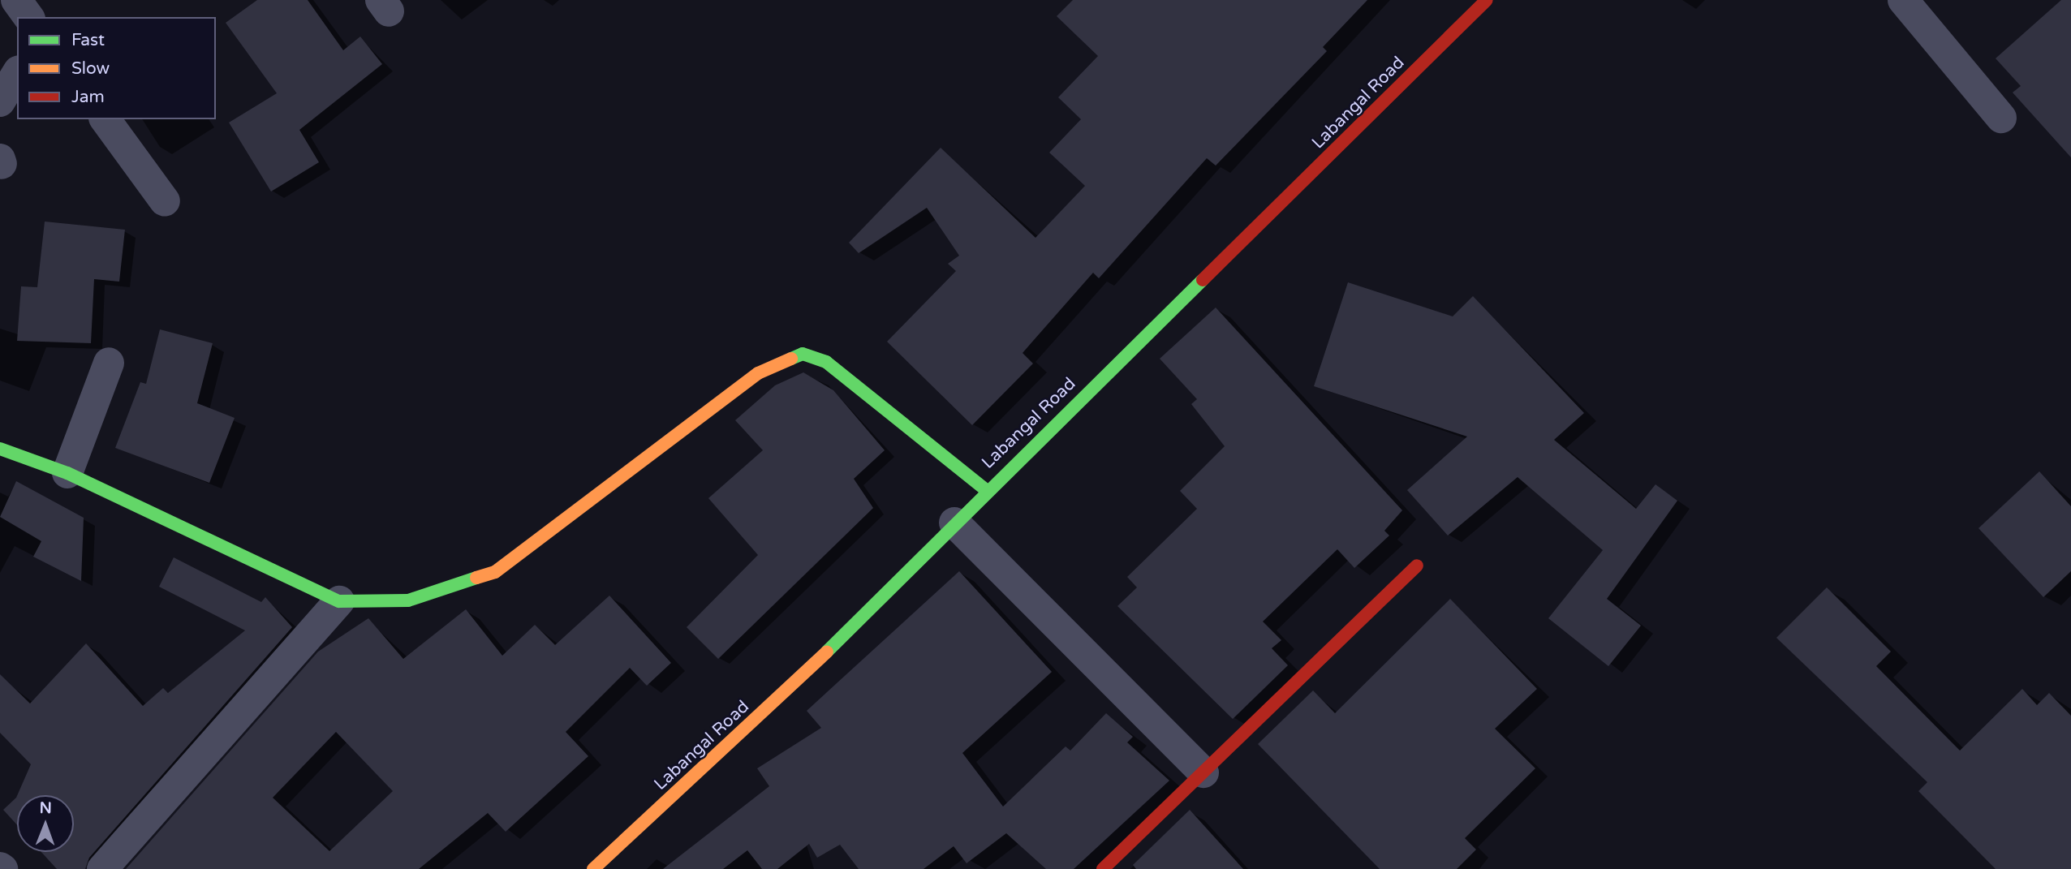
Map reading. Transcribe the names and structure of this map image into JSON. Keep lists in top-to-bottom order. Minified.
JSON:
{"streets":{"street":["Labangal Road"]},"legend":["Fast","Slow","Jam"],"north":"top"}
